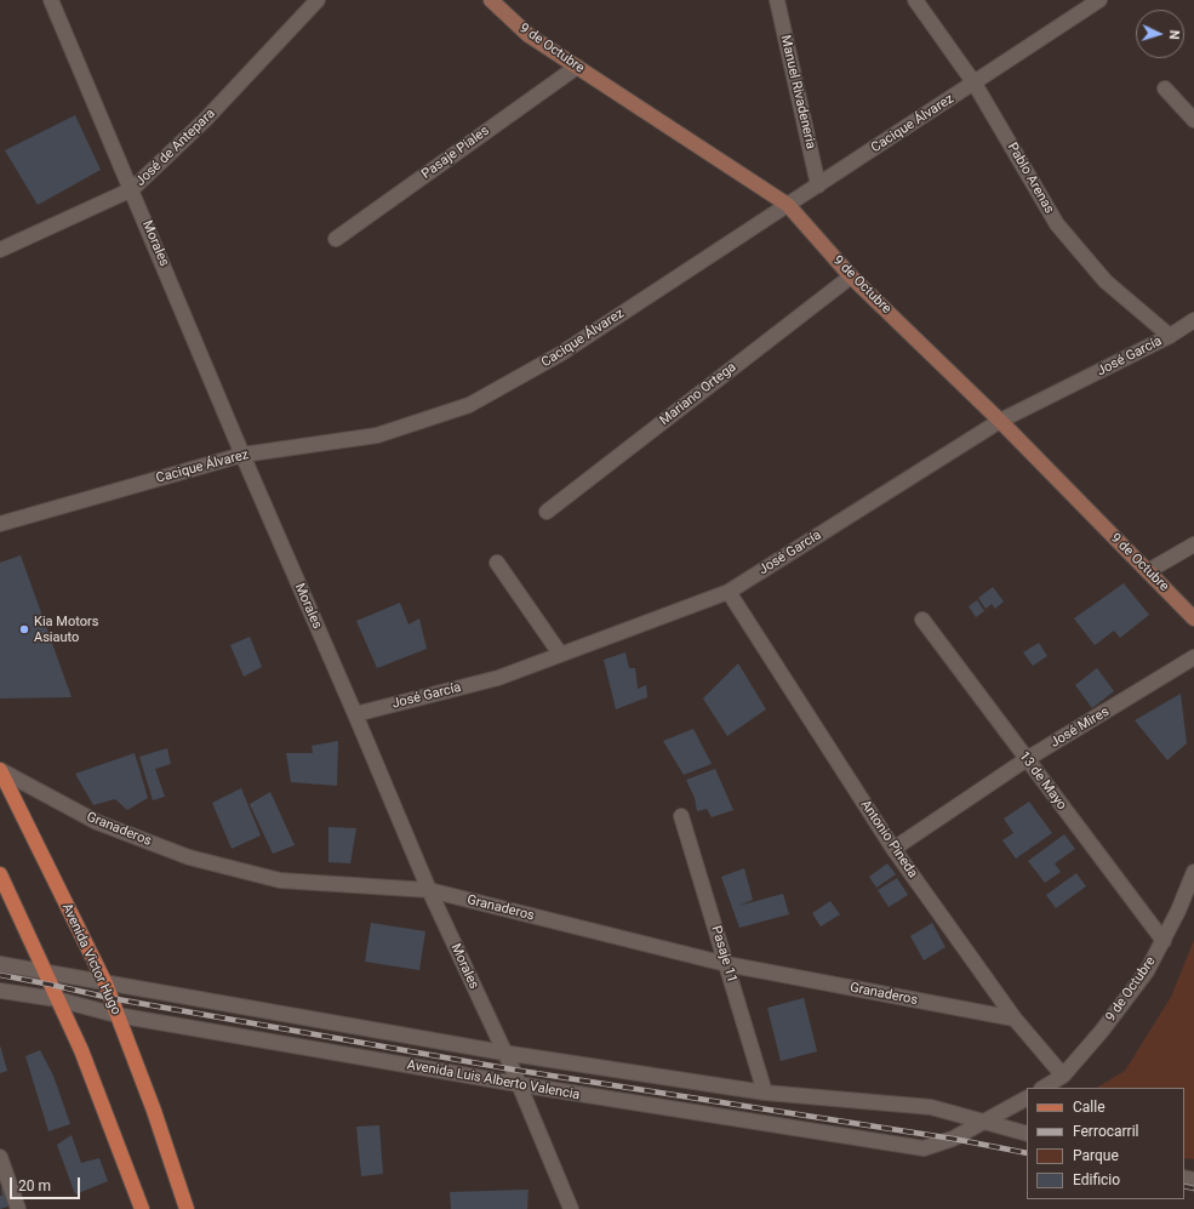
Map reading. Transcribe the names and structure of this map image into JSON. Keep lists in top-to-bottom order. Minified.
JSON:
{"streets":{"main road":["Avenida Victor Hugo"],"street":["9 de Octubre","Manuel Rivadeneria","Cacique Álvarez","José de Antepara","Pasaje Piales","Pablo Arenas","Morales","José García","Mariano Ortega","José Mires","13 de Mayo","Granaderos","Antonio Pineda","Pasaje 11","Avenida Luis Alberto Valencia"]},"crossings":[["9 de Octubre","Cacique Álvarez"],["9 de Octubre","Pasaje Piales"],["9 de Octubre","José García"],["9 de Octubre","Mariano Ortega"],["9 de Octubre","13 de Mayo"],["9 de Octubre","Antonio Pineda"],["Manuel Rivadeneria","Cacique Álvarez"],["Cacique Álvarez","Pablo Arenas"],["Cacique Álvarez","Morales"],["José de Antepara","Morales"],["Pablo Arenas","José García"],["Morales","José García"],["Morales","Granaderos"],["Morales","Avenida Luis Alberto Valencia"],["José García","Antonio Pineda"],["José Mires","13 de Mayo"],["José Mires","Antonio Pineda"],["Granaderos","Antonio Pineda"],["Granaderos","Pasaje 11"],["Granaderos","Avenida Victor Hugo"],["Avenida Victor Hugo","Avenida Luis Alberto Valencia"]],"places":["Kia Motors Asiauto"],"legend":["Calle","Ferrocarril","Parque","Edificio"],"scale_bar":"20 m","north":"right"}
